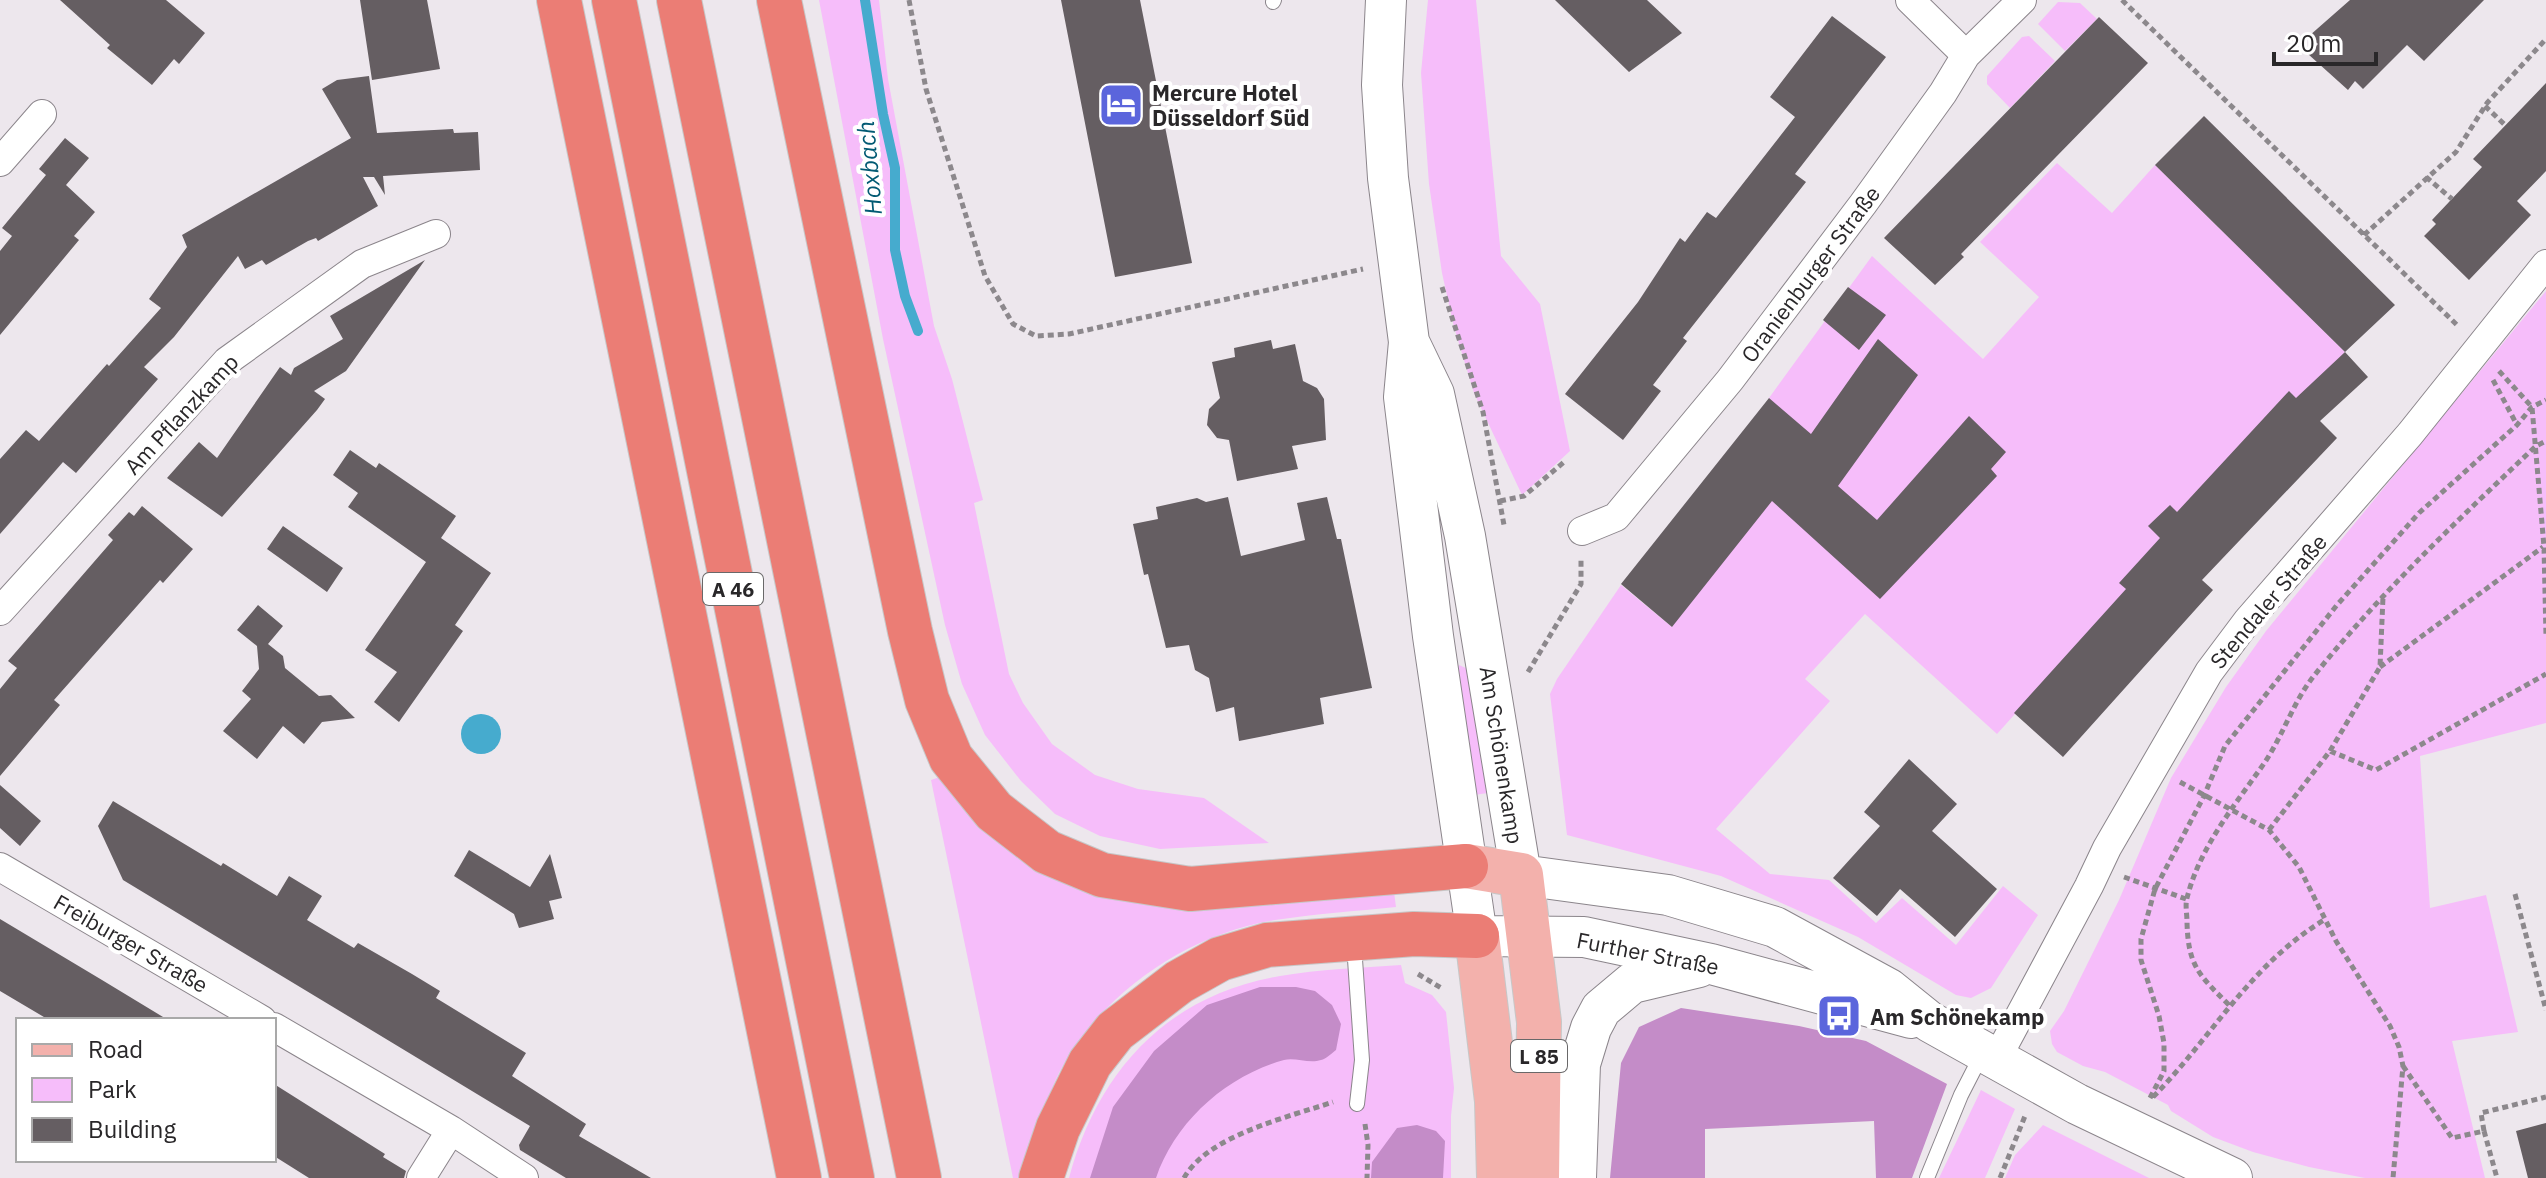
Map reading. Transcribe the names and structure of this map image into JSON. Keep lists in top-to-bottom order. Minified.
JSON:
{"streets":{"highway":["A 46"],"main road":["Am Schönenkamp","Further Straße","L 85"],"street":["Oranienburger Straße","Am Pflanzkamp","Stendaler Straße","Freiburger Straße"]},"crossings":[["Stendaler Straße","Further Straße"],["Am Schönenkamp","Further Straße"]],"water":["Hoxbach"],"places":{"hotel":["Mercure Hotel Düsseldorf Süd"],"bus stop":["Am Schönekamp"]},"legend":["Road","Park","Building"],"scale_bar":"20 m"}
